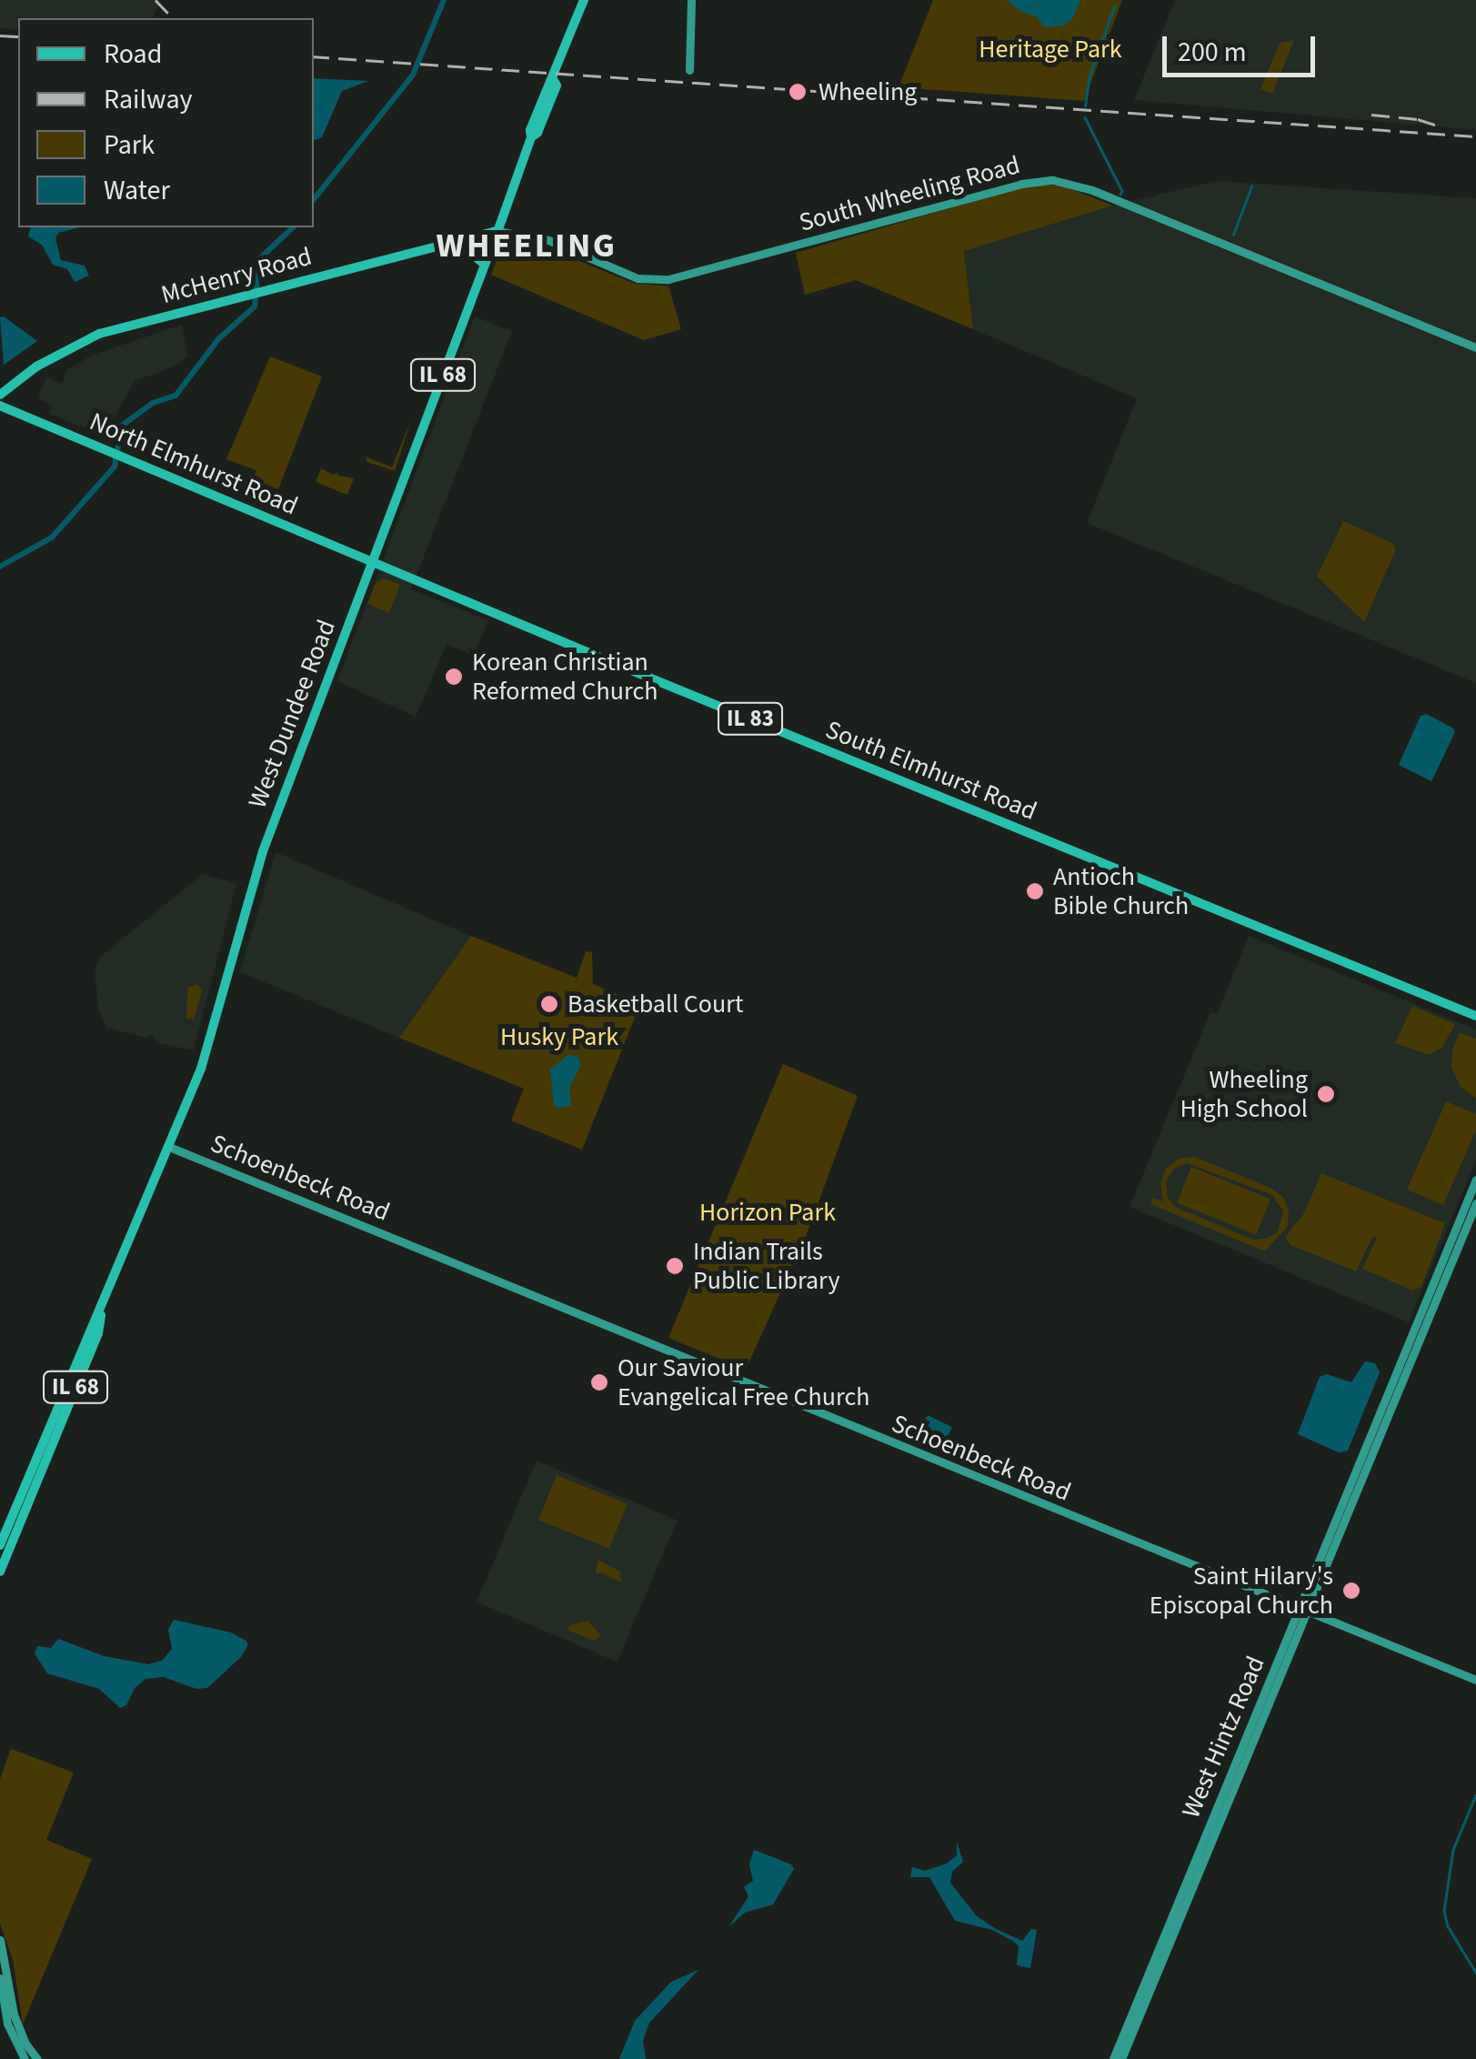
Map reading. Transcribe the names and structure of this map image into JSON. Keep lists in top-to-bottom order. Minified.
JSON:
{"streets":{"main road":["South Wheeling Road","McHenry Road","IL 68","North Elmhurst Road","West Dundee Road","IL 83","South Elmhurst Road","Schoenbeck Road","West Hintz Road"]},"crossings":[["South Wheeling Road","McHenry Road"],["South Wheeling Road","West Dundee Road"],["McHenry Road","West Dundee Road"],["IL 68","West Dundee Road"],["North Elmhurst Road","West Dundee Road"],["North Elmhurst Road","South Elmhurst Road"],["West Dundee Road","South Elmhurst Road"],["West Dundee Road","Schoenbeck Road"],["Schoenbeck Road","West Hintz Road"]],"districts":["WHEELING"],"parks":["Heritage Park","Husky Park","Horizon Park"],"places":["Wheeling","Korean Christian Reformed Church","Antioch Bible Church","Basketball Court","Wheeling High School","Indian Trails Public Library","Our Saviour Evangelical Free Church","Saint Hilary's Episcopal Church"],"legend":["Road","Railway","Park","Water"],"scale_bar":"200 m"}
